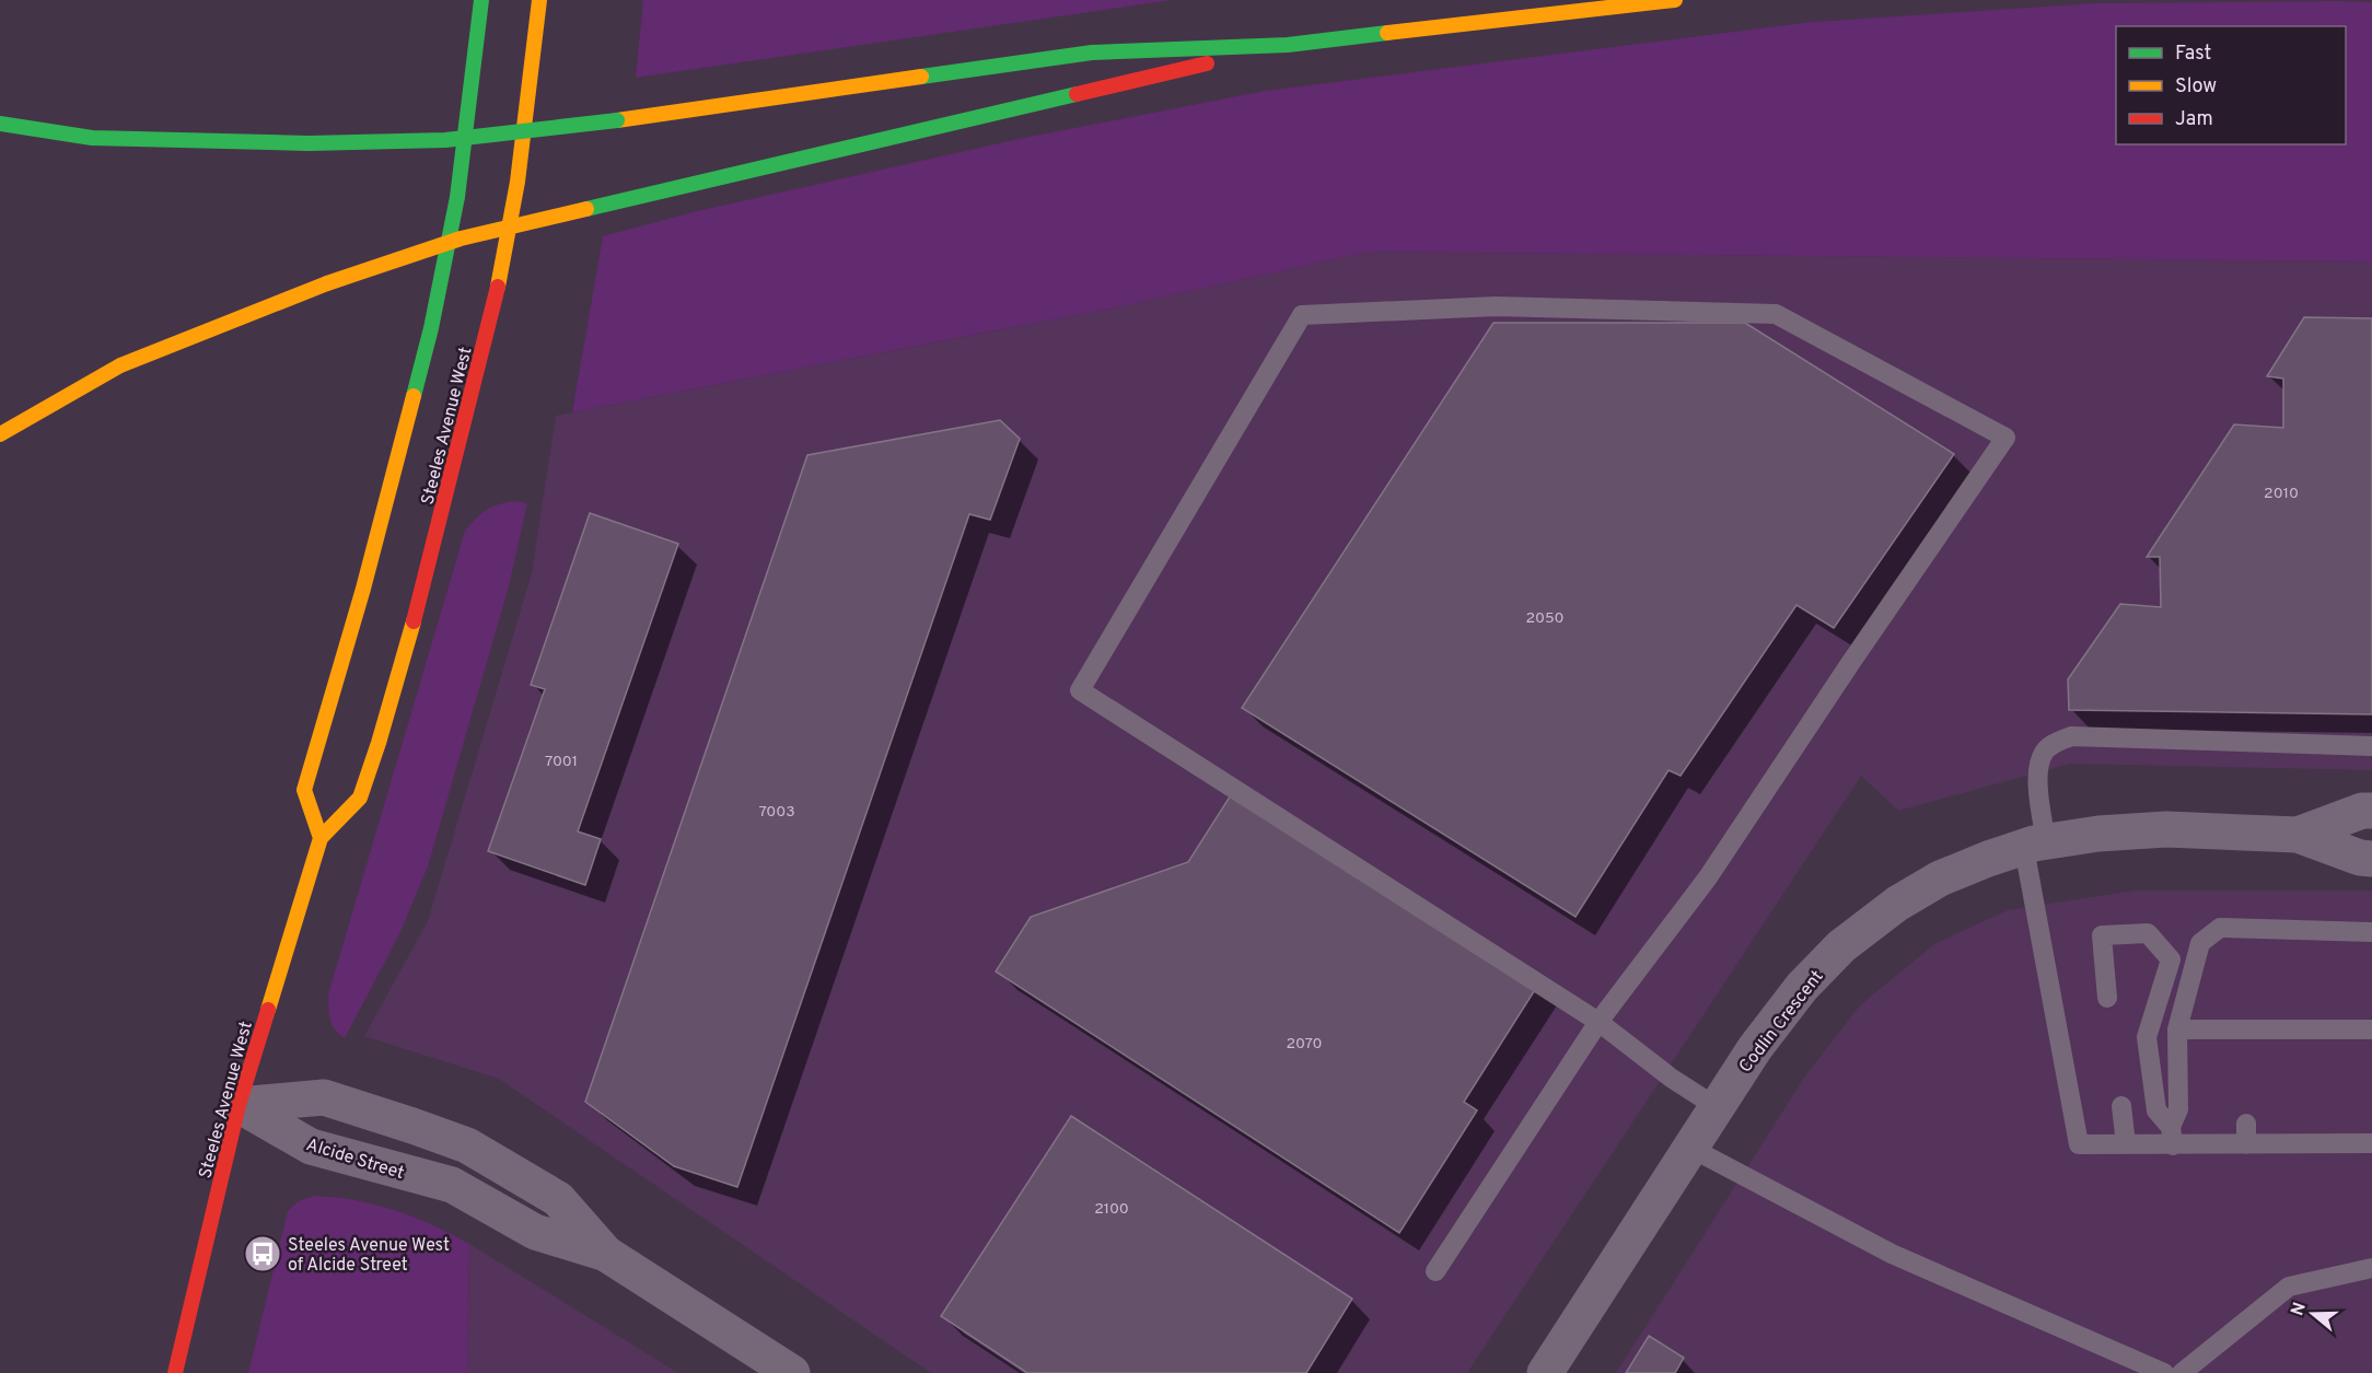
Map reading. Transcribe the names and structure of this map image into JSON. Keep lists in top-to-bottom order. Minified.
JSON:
{"streets":{"main road":["Steeles Avenue West"],"street":["Codlin Crescent","Alcide Street"]},"crossings":[["Steeles Avenue West","Alcide Street"]],"places":{"bus stop":["Steeles Avenue West of Alcide Street"]},"house_numbers":["2010","2050","7001","7003","2070","2100"],"legend":["Fast","Slow","Jam"],"north":"left"}
